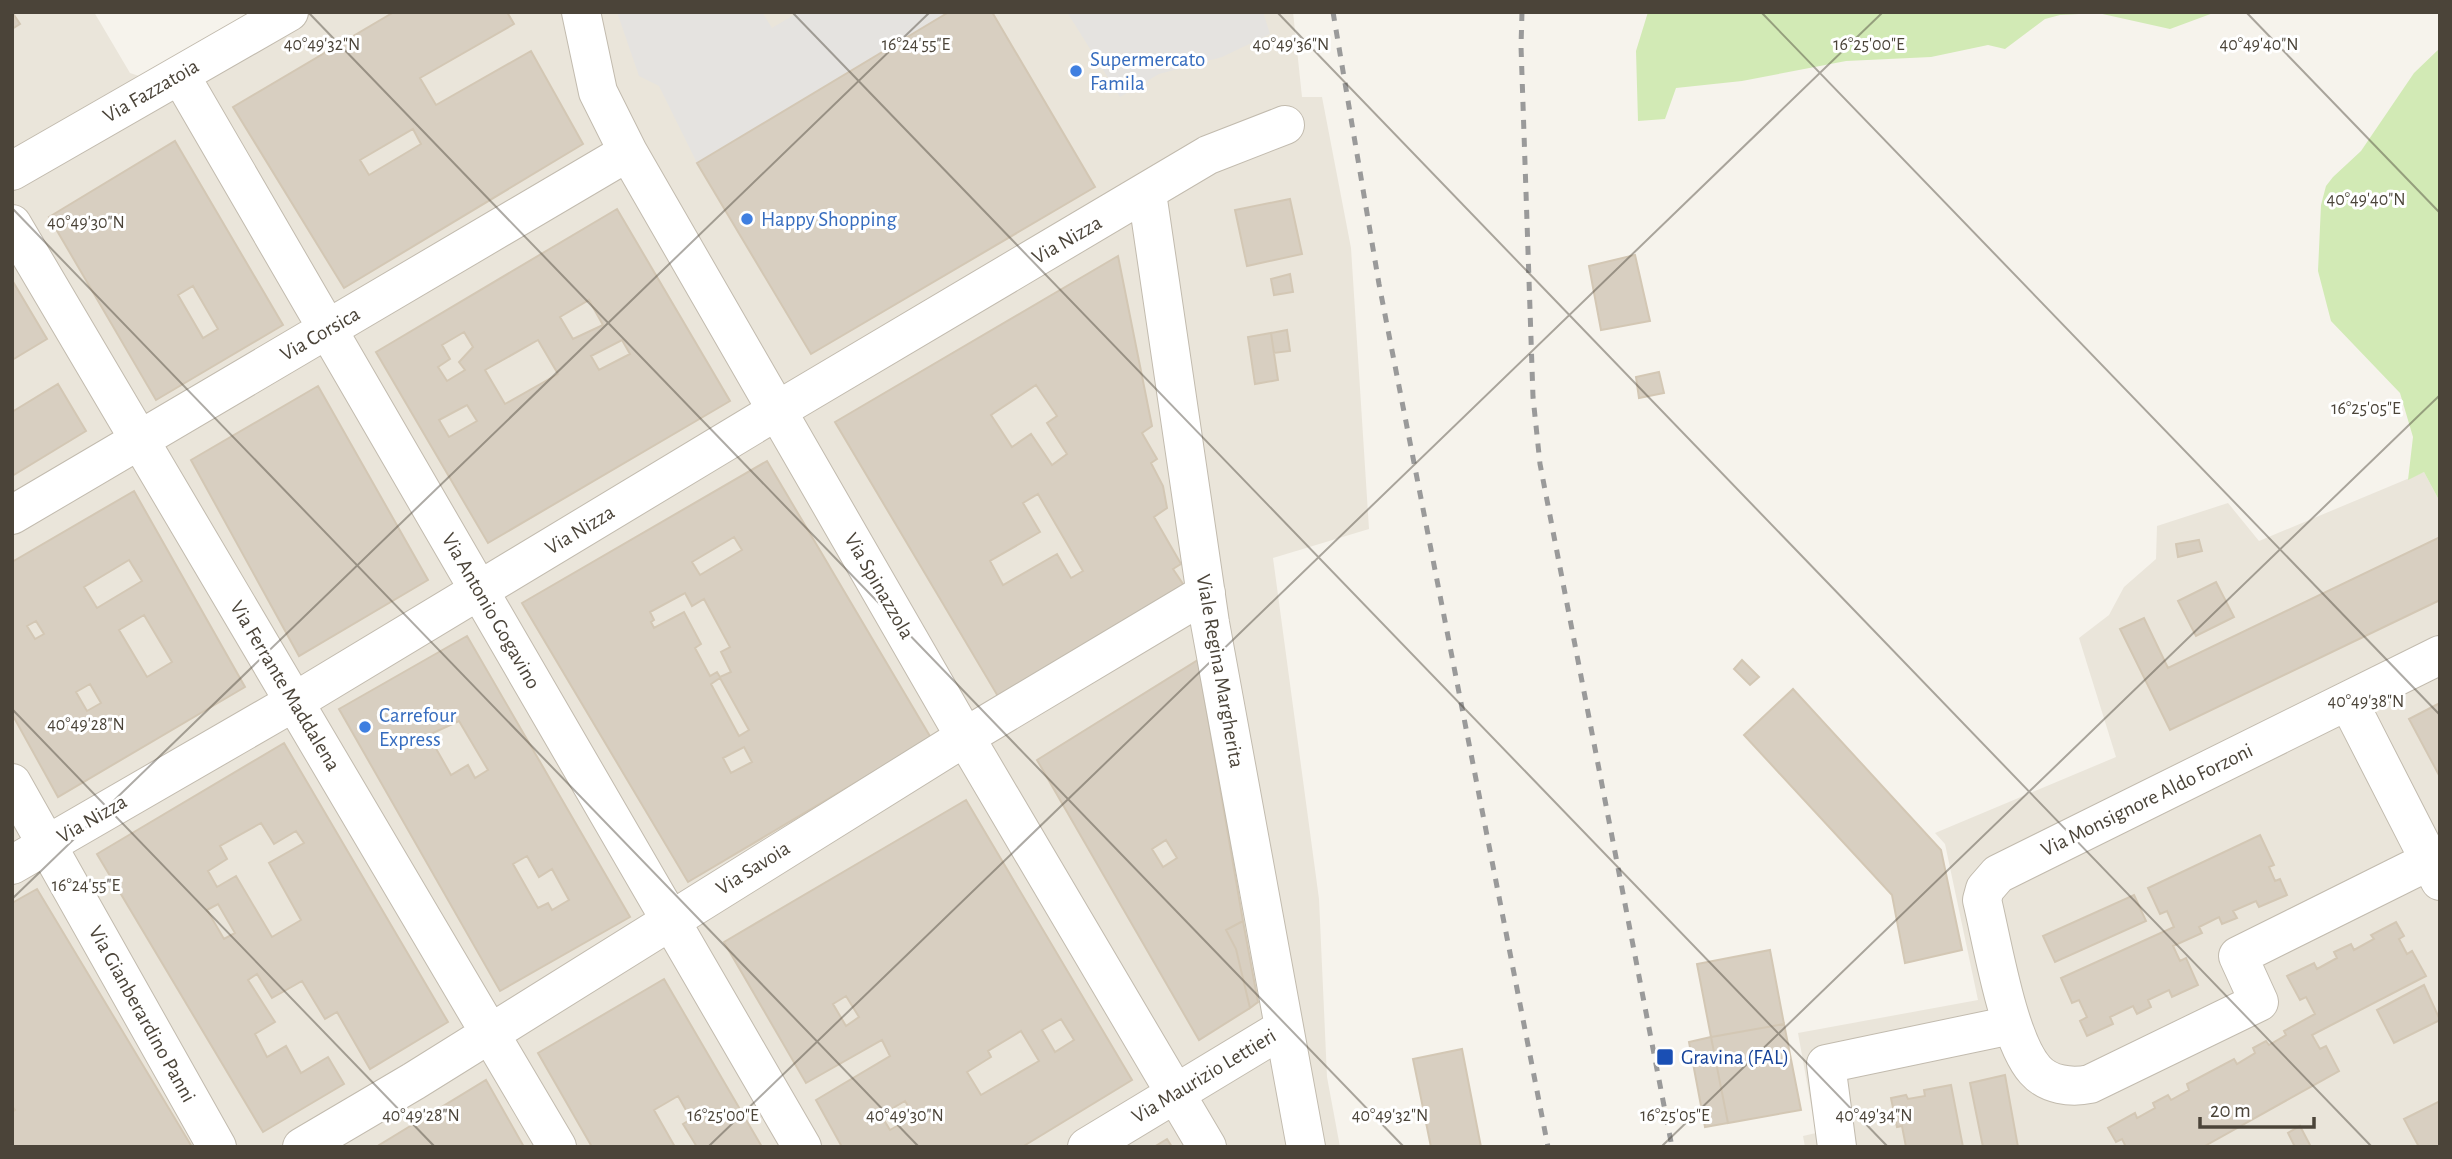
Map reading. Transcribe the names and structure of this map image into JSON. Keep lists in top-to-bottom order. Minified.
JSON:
{"streets":{"street":["Via Fazzatoia","Via Nizza","Via Corsica","Via Spinazzola","Via Antonio Gogavino","Viale Regina Margherita","Via Ferrante Maddalena","Via Monsignore Aldo Forzoni","Via Savoia","Via Gianberardino Panni","Via Maurizio Lettieri"]},"crossings":[["Via Fazzatoia","Via Antonio Gogavino"],["Via Nizza","Via Spinazzola"],["Via Nizza","Via Antonio Gogavino"],["Via Nizza","Viale Regina Margherita"],["Via Nizza","Via Ferrante Maddalena"],["Via Nizza","Via Gianberardino Panni"],["Via Corsica","Via Spinazzola"],["Via Corsica","Via Antonio Gogavino"],["Via Corsica","Via Ferrante Maddalena"],["Via Spinazzola","Via Savoia"],["Via Spinazzola","Via Maurizio Lettieri"],["Via Antonio Gogavino","Via Savoia"],["Viale Regina Margherita","Via Savoia"],["Viale Regina Margherita","Via Maurizio Lettieri"],["Via Ferrante Maddalena","Via Savoia"]],"places":{"other":["Supermercato Famila","Happy Shopping","Carrefour Express"],"transit":["Gravina (FAL)"]},"scale_bar":"20 m","coordinates":["16°24'55\"E","16°25'00\"E","40°49'40\"N","40°49'32\"N","40°49'36\"N","40°49'30\"N","16°25'05\"E","40°49'38\"N","40°49'28\"N","40°49'34\"N"]}
